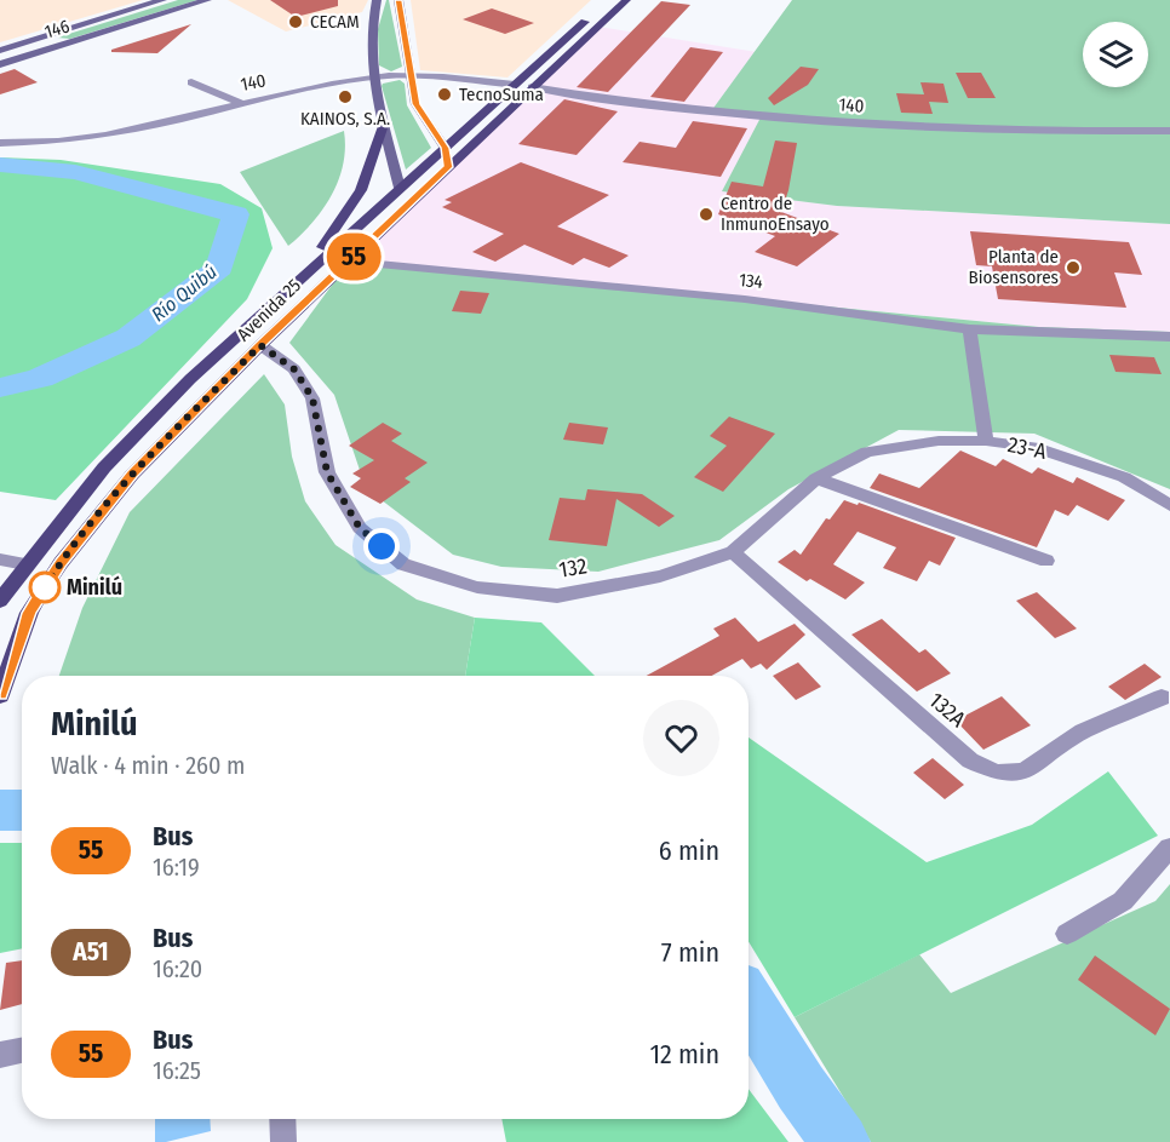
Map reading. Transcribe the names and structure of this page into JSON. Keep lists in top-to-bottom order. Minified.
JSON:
{"streets":{"main road":["146","Avenida 25"],"street":["140","134","23-A","132","132A"]},"crossings":[["140","Avenida 25"],["134","Avenida 25"],["134","23-A"],["Avenida 25","132"],["23-A","132"],["132","132A"]],"water":["Río Quibú"],"places":["CECAM","TecnoSuma","KAINOS, S.A.","Centro de InmunoEnsayo","Planta de Biosensores","Minilú"],"lines":["bus line 55"],"page":{"on_map":"55","heading":["Minilú","Walk · 4 min · 260 m"],"list":[{"mark":"55","name":"Bus","note":"16:19","value":"6 min"},{"mark":"A51","name":"Bus","note":"16:20","value":"7 min"},{"mark":"55","name":"Bus","note":"16:25","value":"12 min"}]}}
